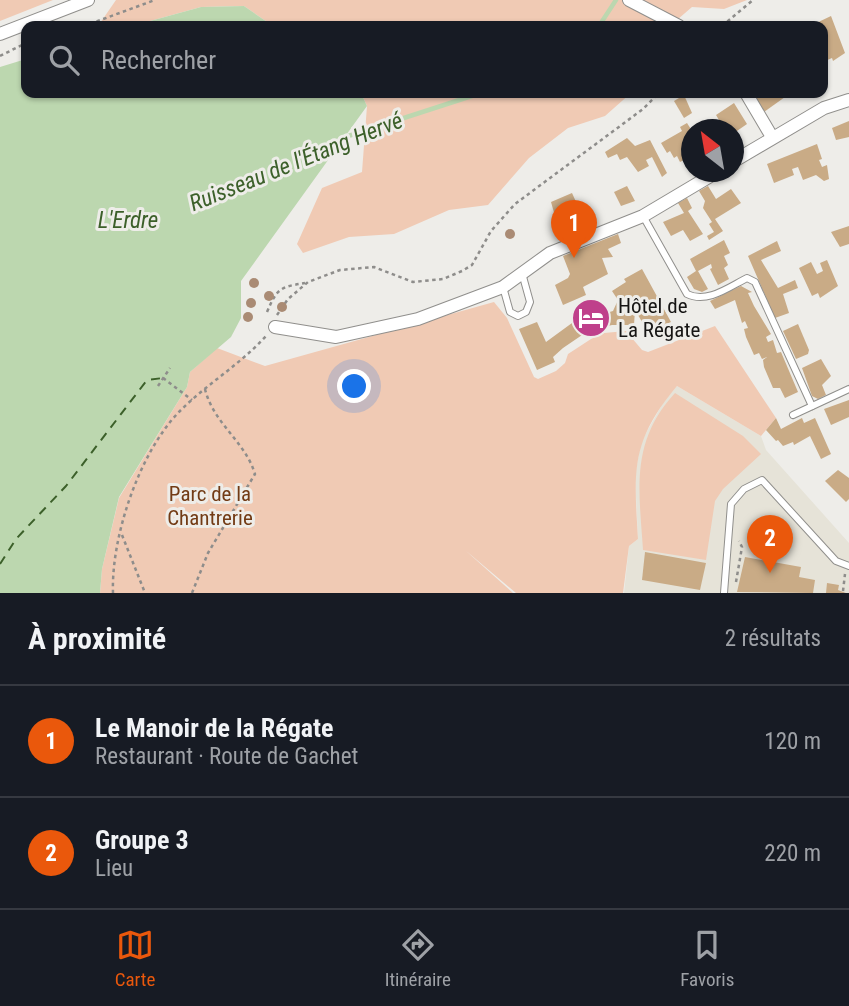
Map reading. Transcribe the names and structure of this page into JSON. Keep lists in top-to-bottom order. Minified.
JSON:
{"water":["Ruisseau de l'Étang Hervé","L'Erdre"],"parks":["Parc de la Chantrerie"],"places":{"hotel":["Hôtel de La Régate"]},"north":"top left","page":{"search":"Rechercher","pins":["1","2"],"heading":["À proximité","2 résultats"],"list":[{"mark":"1","name":"Le Manoir de la Régate","note":"Restaurant · Route de Gachet","value":"120 m"},{"mark":"2","name":"Groupe 3","note":"Lieu","value":"220 m"}],"nav":["Carte","Itinéraire","Favoris"]}}
